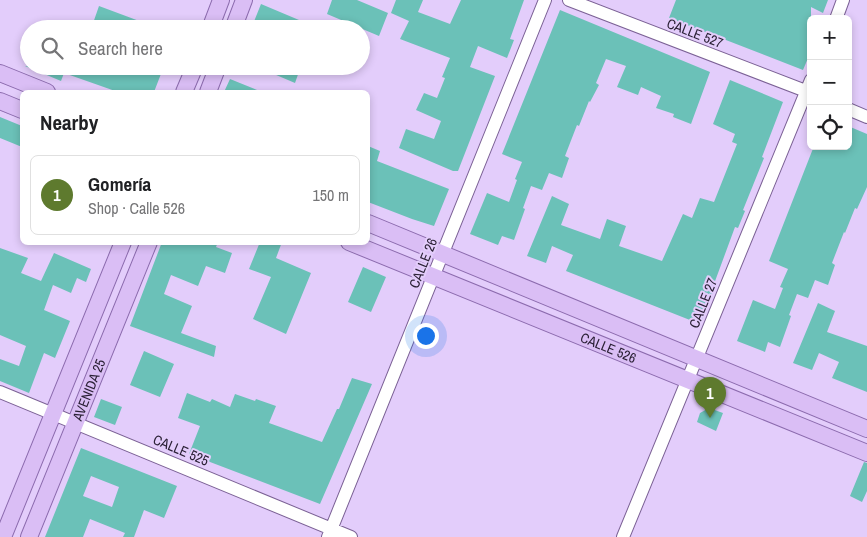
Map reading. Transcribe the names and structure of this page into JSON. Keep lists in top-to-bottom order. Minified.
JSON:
{"streets":{"main road":["CALLE 526","AVENIDA 25"],"street":["CALLE 527","CALLE 26","CALLE 27","CALLE 525"]},"crossings":[["CALLE 26","CALLE 526"],["CALLE 26","CALLE 525"],["CALLE 27","CALLE 526"],["AVENIDA 25","CALLE 525"]],"page":{"map_buttons":["+","−"],"search":"Search here","heading":"Nearby","list":[{"mark":"1","name":"Gomería","note":"Shop · Calle 526","value":"150 m"}],"pins":"1"}}
